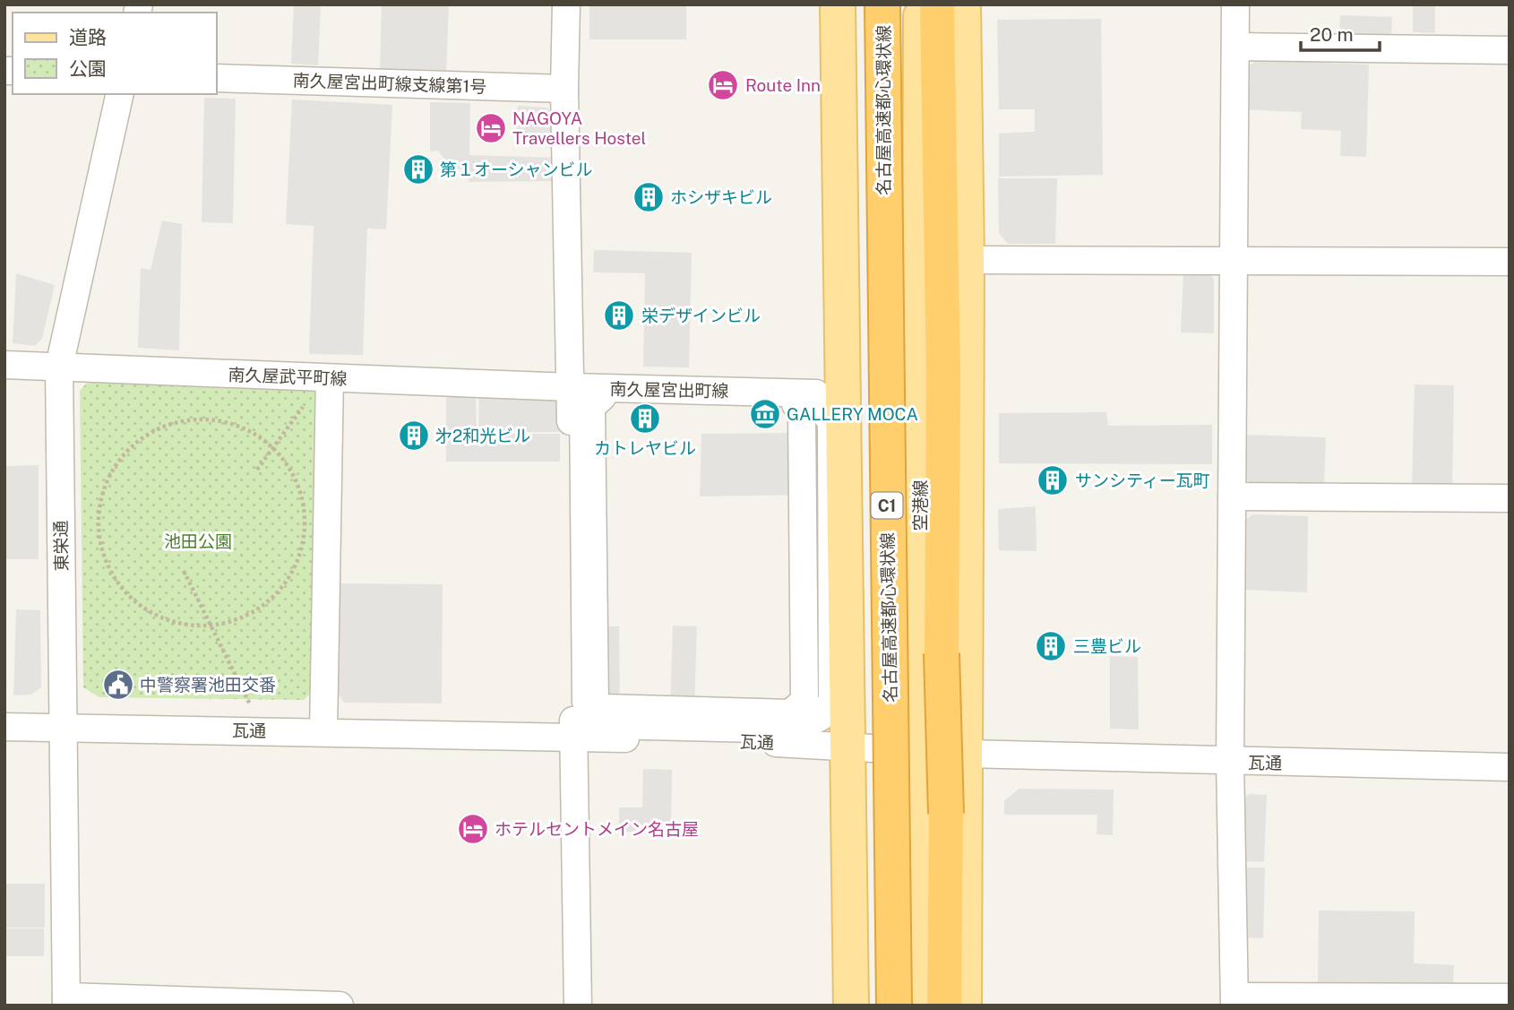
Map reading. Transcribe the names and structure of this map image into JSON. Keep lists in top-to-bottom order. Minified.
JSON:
{"streets":{"highway":["名古屋高速都心環状線","C1"],"main road":["空港線"],"street":["南久屋宮出町線支線第1号","南久屋武平町線","南久屋宮出町線","東栄通","瓦通"]},"crossings":[["南久屋武平町線","南久屋宮出町線"],["南久屋武平町線","東栄通"],["空港線","瓦通"],["東栄通","瓦通"]],"parks":["池田公園"],"places":{"hotel":["Route Inn","NAGOYA Travellers Hostel","ホテルセントメイン名古屋"],"building":["第１オーシャンビル","ホシザキビル","栄デザインビル","カトレヤビル","㐧2和光ビル","サンシティー瓦町","三豊ビル"],"museum":["GALLERY MOCA"],"public building":["中警察署池田交番"]},"legend":["道路","公園"],"scale_bar":"20 m"}
